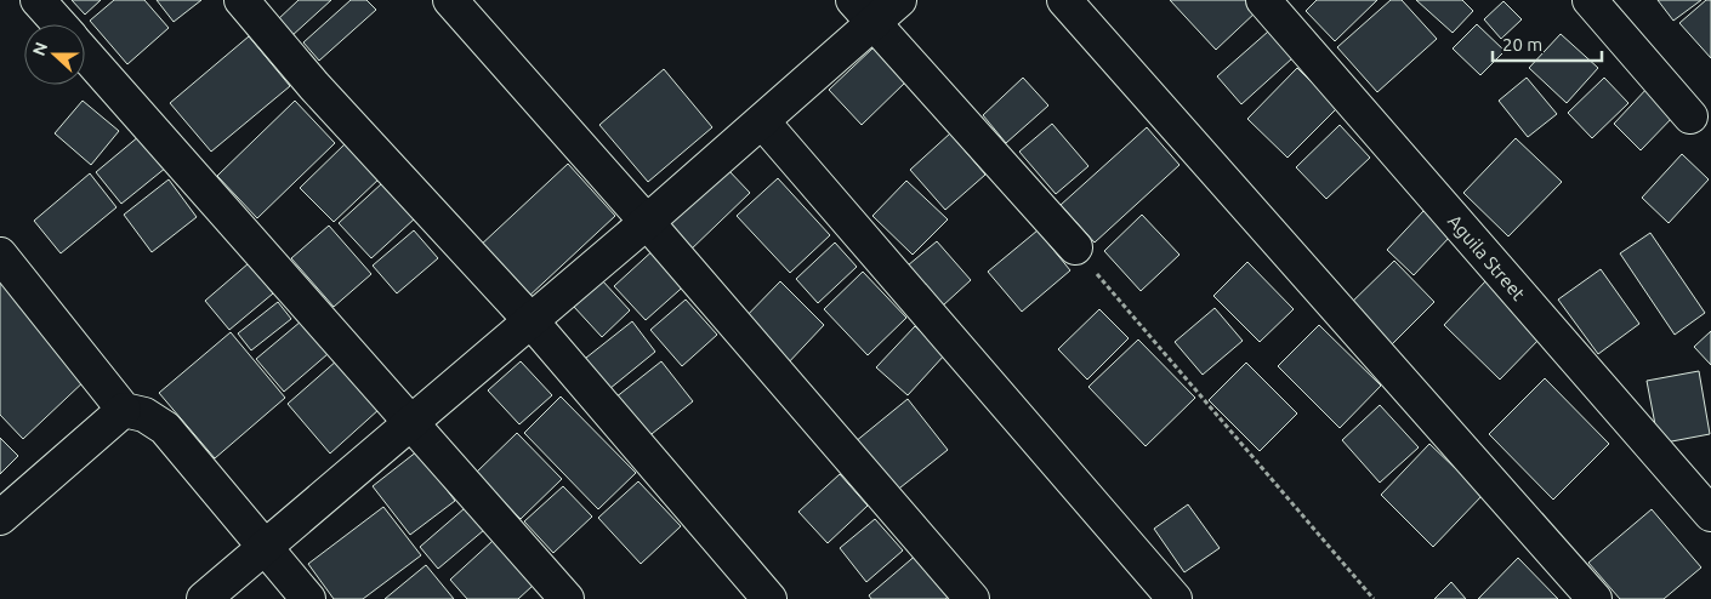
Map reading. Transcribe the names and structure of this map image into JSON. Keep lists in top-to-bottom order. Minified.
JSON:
{"streets":{"street":["Aguila Street"]},"scale_bar":"20 m","north":"left"}
